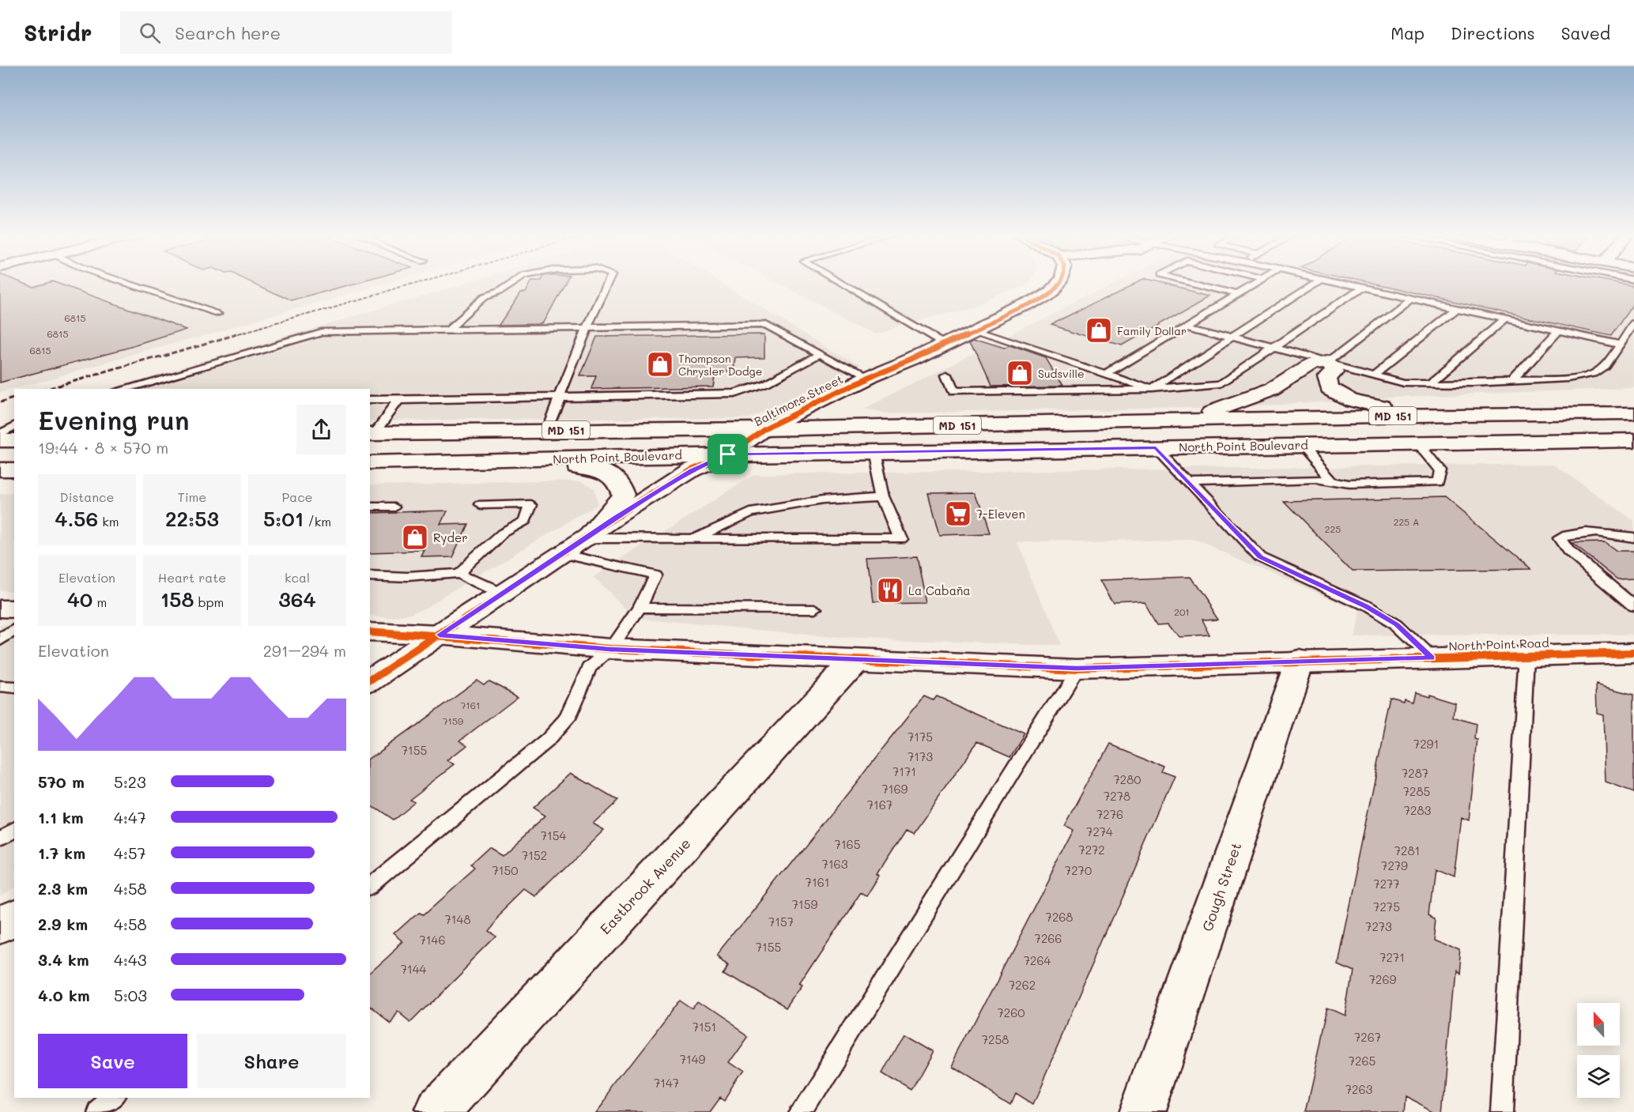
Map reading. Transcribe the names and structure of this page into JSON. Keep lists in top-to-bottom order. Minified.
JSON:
{"streets":{"street":["Baltimore Street","MD 151","North Point Boulevard","North Point Road","Eastbrook Avenue","Gough Street"]},"crossings":[["Baltimore Street","North Point Boulevard"],["Baltimore Street","North Point Road"],["North Point Road","Eastbrook Avenue"],["North Point Road","Gough Street"]],"places":{"shop":["Family Dollar","Thompson Chrysler Dodge","Sudsville","Ryder"],"supermarket":["7-Eleven"],"restaurant":["La Cabaña"]},"house_numbers":["6815","6815","6815","225 A","225","201","7161","7159","7175","7291","7155","7173","7171","7287","7280","7169","7285","7278","7167","7283","7276","7274","7154","7165","7272","7281","7152","7163","7279","7150","7270","7161","7277","7159","7275","7268","7148","7157","7273","7266","7146","7155","7271","7264","7144","7269","7262","7260","7151","7267","7258","7149","7265","7147","7263"],"north":"top","page":{"header":"Stridr","search":"Search here","nav":["Map","Directions","Saved"],"heading":["Evening run","19:44 · 8 × 570 m"],"stats":[["Distance","4.56 km"],["Time","22:53"],["Pace","5:01 /km"],["Elevation","40 m"],["Heart rate","158 bpm"],["kcal","364"]],"chart":["Elevation","291–294 m"],"list":[{"name":"570 m","note":"5:23"},{"name":"1.1 km","note":"4:47"},{"name":"1.7 km","note":"4:57"},{"name":"2.3 km","note":"4:58"},{"name":"2.9 km","note":"4:58"},{"name":"3.4 km","note":"4:43"},{"name":"4.0 km","note":"5:03"}],"buttons":["Save","Share"]}}
